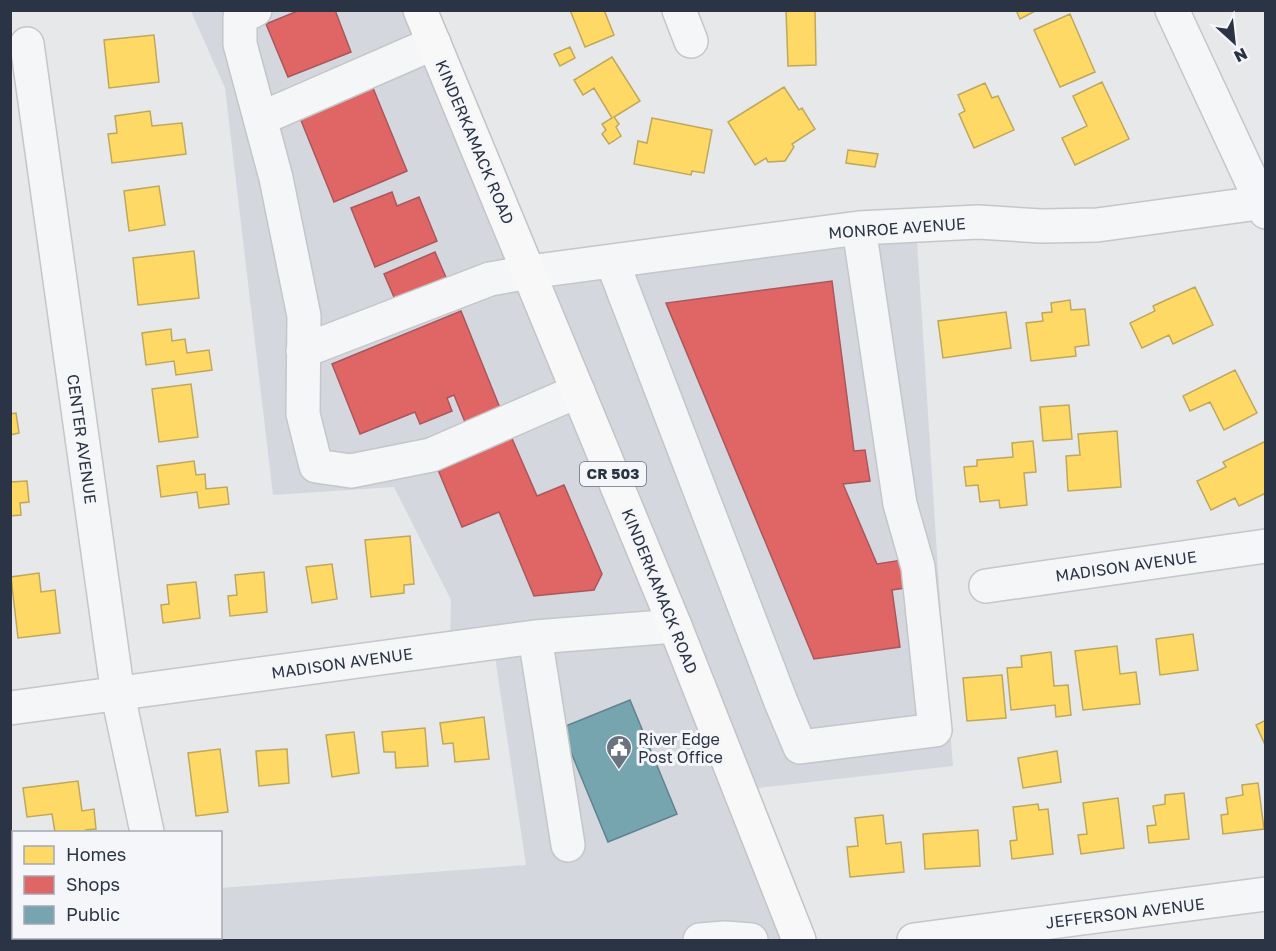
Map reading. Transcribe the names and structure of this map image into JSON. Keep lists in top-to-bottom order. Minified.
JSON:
{"streets":{"main road":["KINDERKAMACK ROAD","CR 503"],"street":["MONROE AVENUE","CENTER AVENUE","MADISON AVENUE","JEFFERSON AVENUE"]},"crossings":[["KINDERKAMACK ROAD","MONROE AVENUE"],["KINDERKAMACK ROAD","MADISON AVENUE"],["CENTER AVENUE","MADISON AVENUE"]],"places":{"public building":["River Edge Post Office"]},"legend":["Homes","Shops","Public"],"north":"bottom right"}
